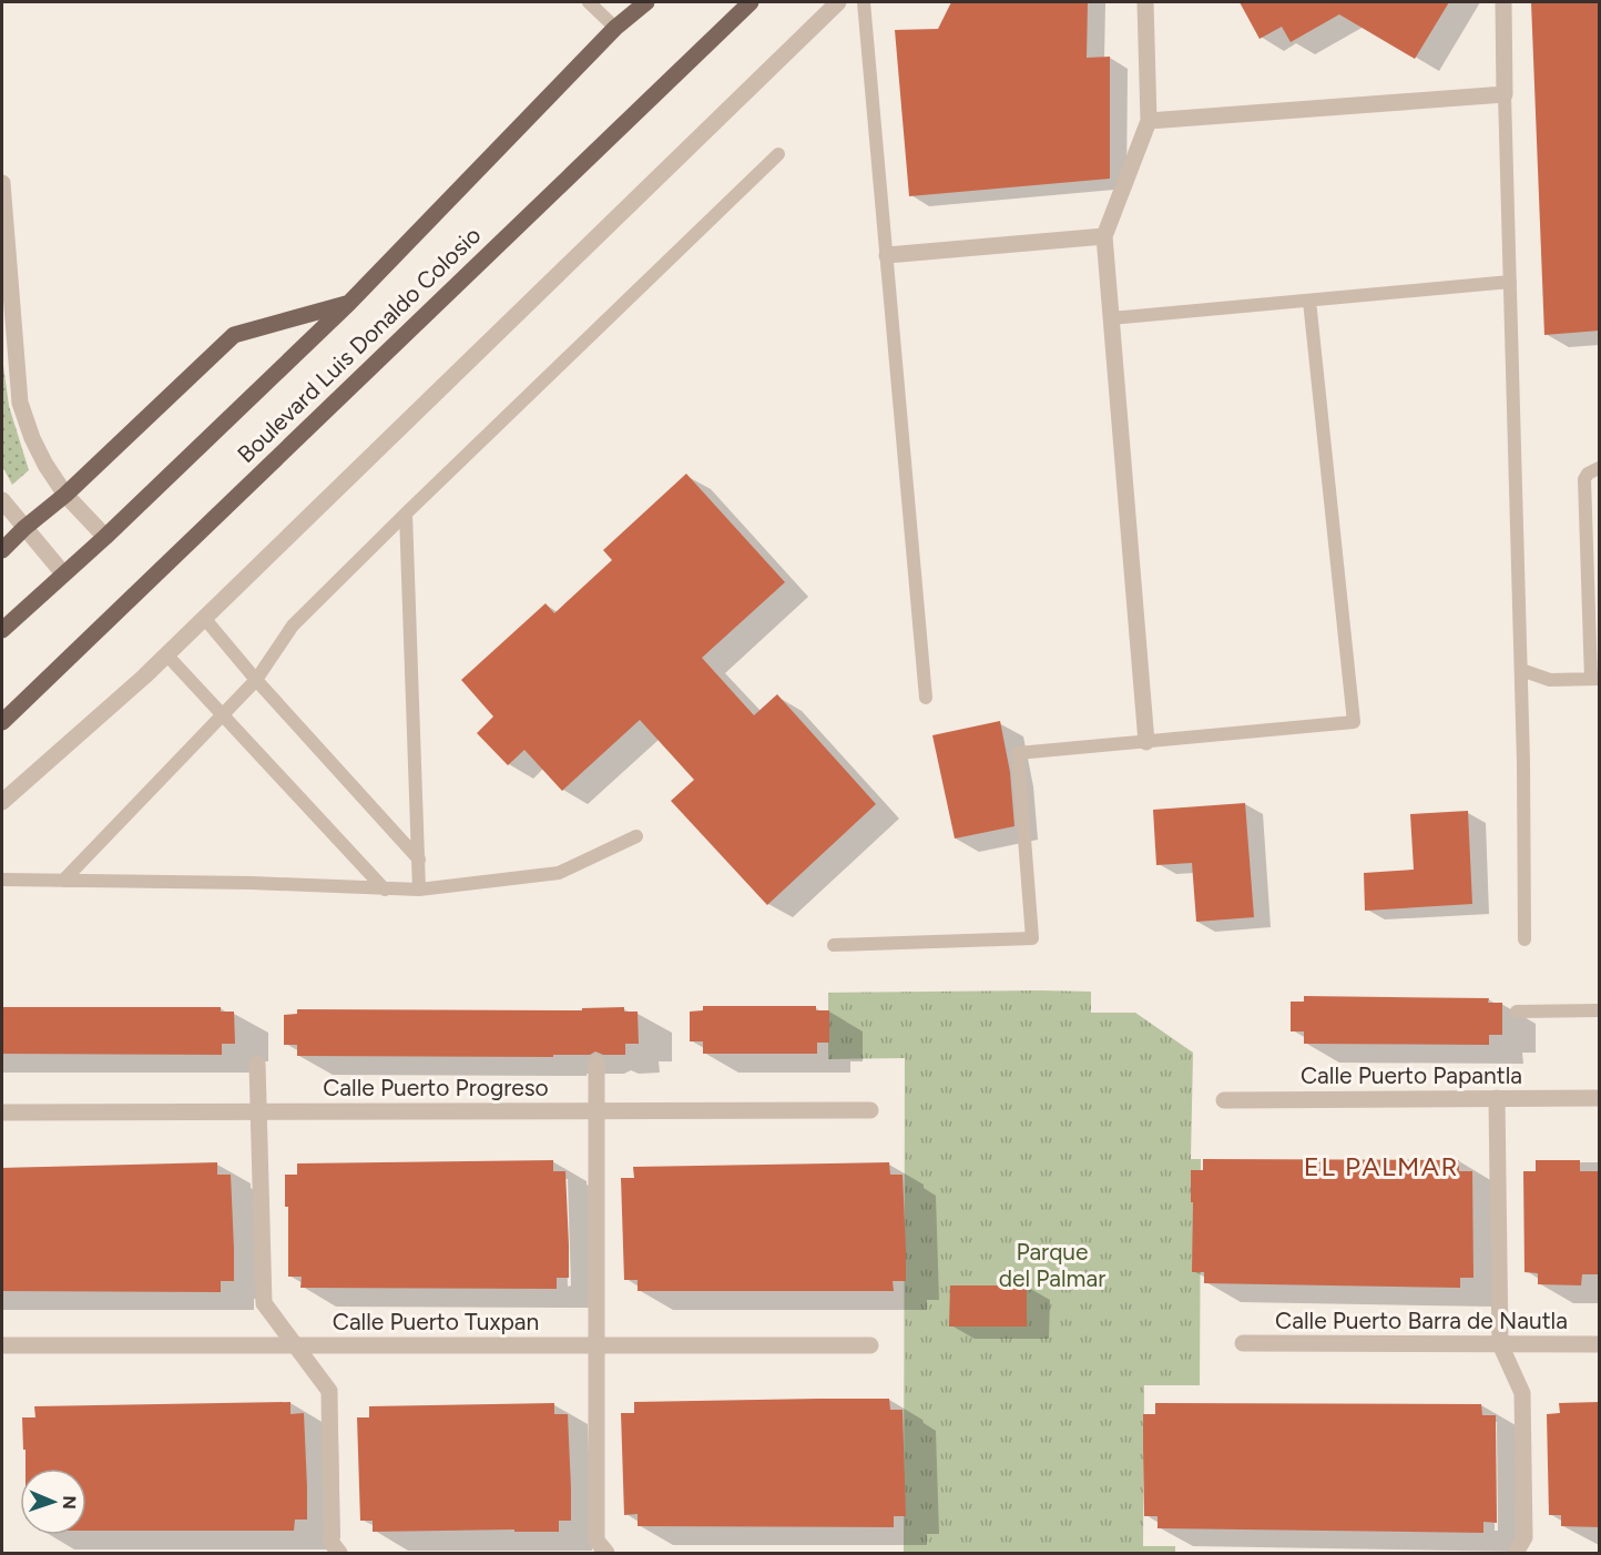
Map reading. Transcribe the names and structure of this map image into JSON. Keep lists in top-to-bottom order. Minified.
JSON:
{"streets":{"main road":["Boulevard Luis Donaldo Colosio"],"street":["Calle Puerto Papantla","Calle Puerto Progreso","Calle Puerto Barra de Nautla","Calle Puerto Tuxpan"]},"districts":["EL PALMAR"],"parks":["Parque del Palmar"],"north":"right"}
